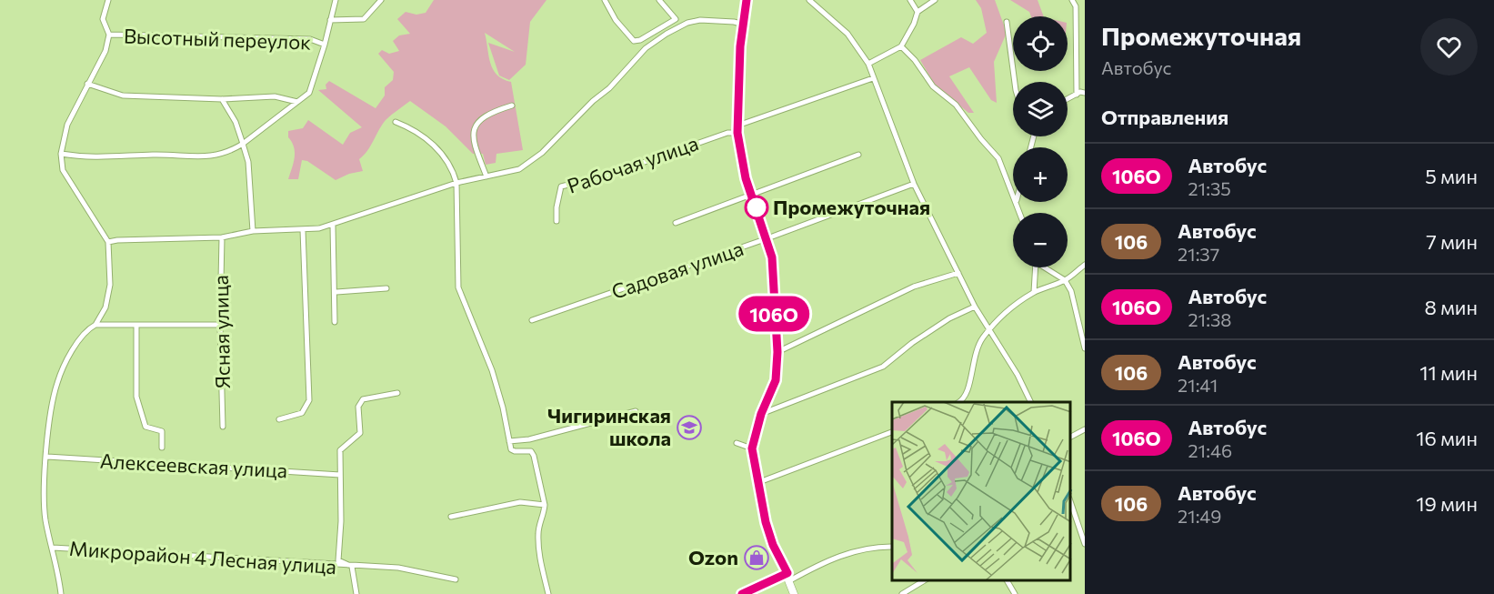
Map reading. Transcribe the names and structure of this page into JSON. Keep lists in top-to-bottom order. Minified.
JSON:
{"streets":{"street":["Высотный переулок","Рабочая улица","Садовая улица","Ясная улица","Алексеевская улица","Микрорайон 4 Лесная улица"]},"places":{"other":["Промежуточная"],"school or university":["Чигиринская школа"],"shop":["Ozon"]},"lines":["bus line 106О"],"page":{"on_map":"106О","heading":[["Промежуточная","Автобус"],"Отправления"],"map_buttons":["+","−"],"list":[{"mark":"106О","name":"Автобус","note":"21:35","value":"5 мин"},{"mark":"106","name":"Автобус","note":"21:37","value":"7 мин"},{"mark":"106О","name":"Автобус","note":"21:38","value":"8 мин"},{"mark":"106","name":"Автобус","note":"21:41","value":"11 мин"},{"mark":"106О","name":"Автобус","note":"21:46","value":"16 мин"},{"mark":"106","name":"Автобус","note":"21:49","value":"19 мин"}]}}
